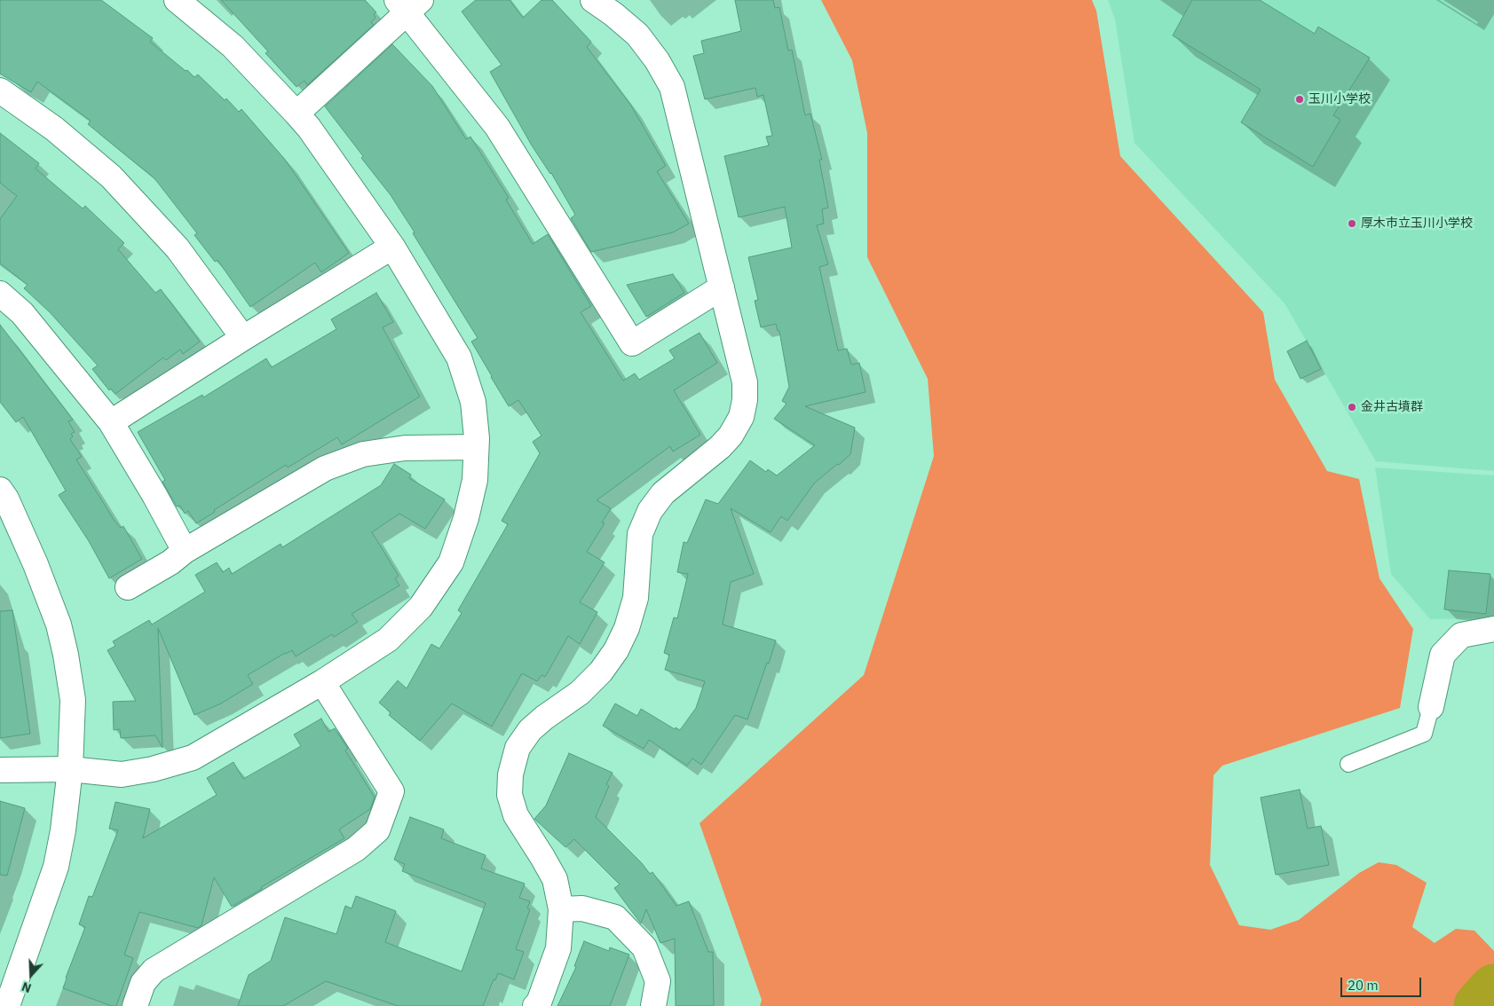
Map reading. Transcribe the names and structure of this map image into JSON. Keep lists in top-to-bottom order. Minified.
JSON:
{"places":["玉川小学校","厚木市立玉川小学校","金井古墳群"],"scale_bar":"20 m","north":"bottom"}
